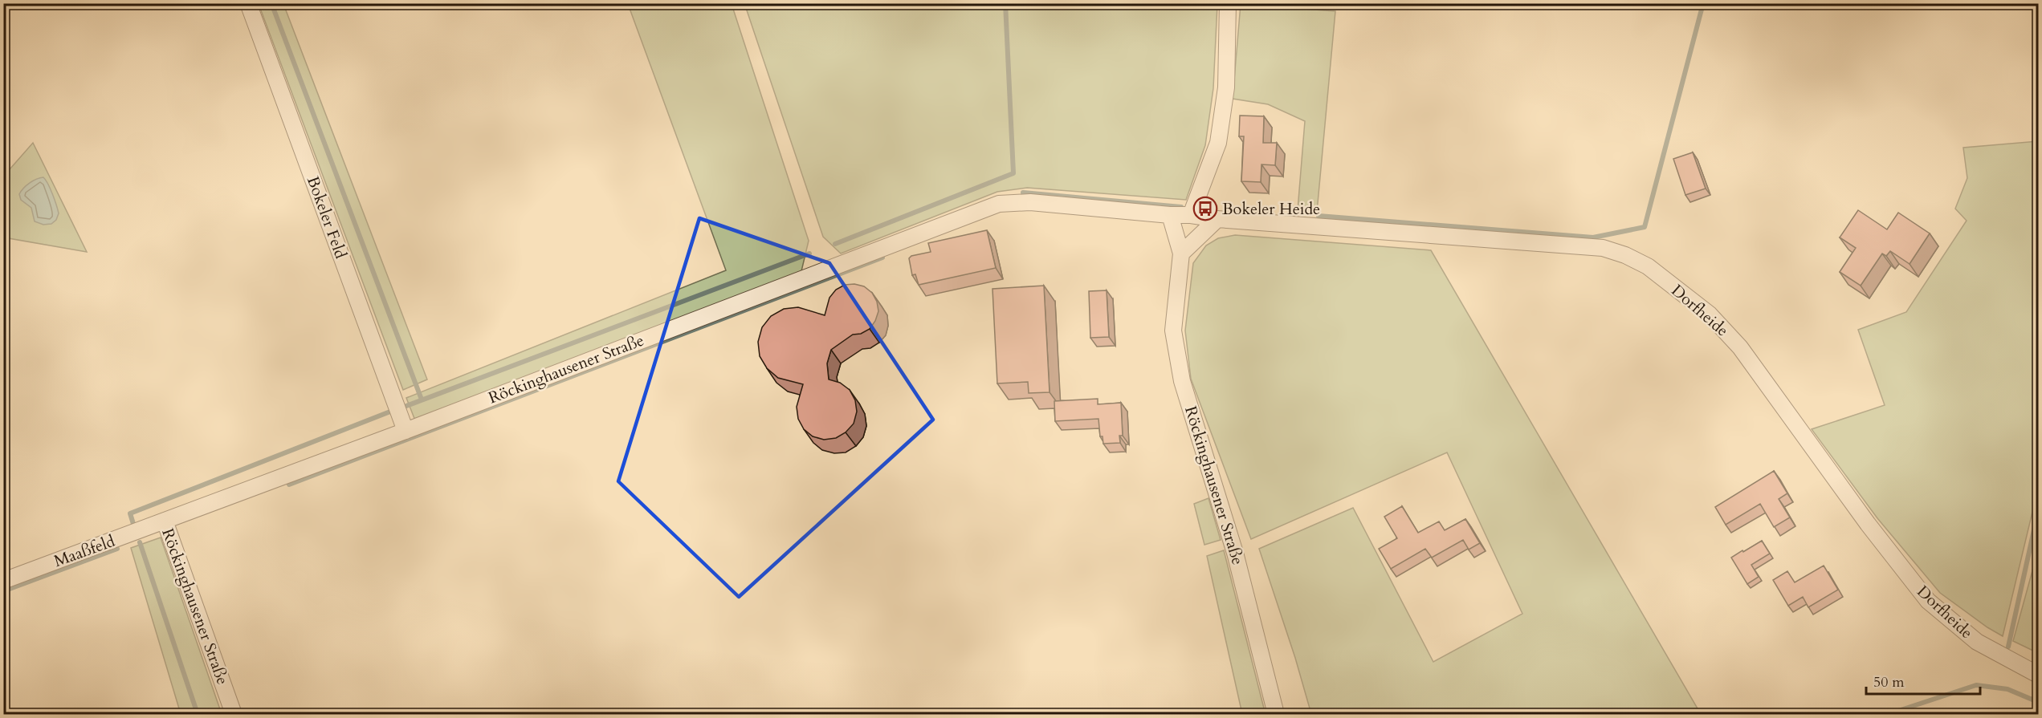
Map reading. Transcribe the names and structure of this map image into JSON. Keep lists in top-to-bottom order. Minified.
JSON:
{"streets":{"street":["Bokeler Feld","Dorfheide","Röckinghausener Straße","Maaßfeld"]},"crossings":[["Bokeler Feld","Röckinghausener Straße"],["Dorfheide","Röckinghausener Straße"],["Röckinghausener Straße","Maaßfeld"]],"places":{"bus stop":["Bokeler Heide"]},"scale_bar":"50 m"}
